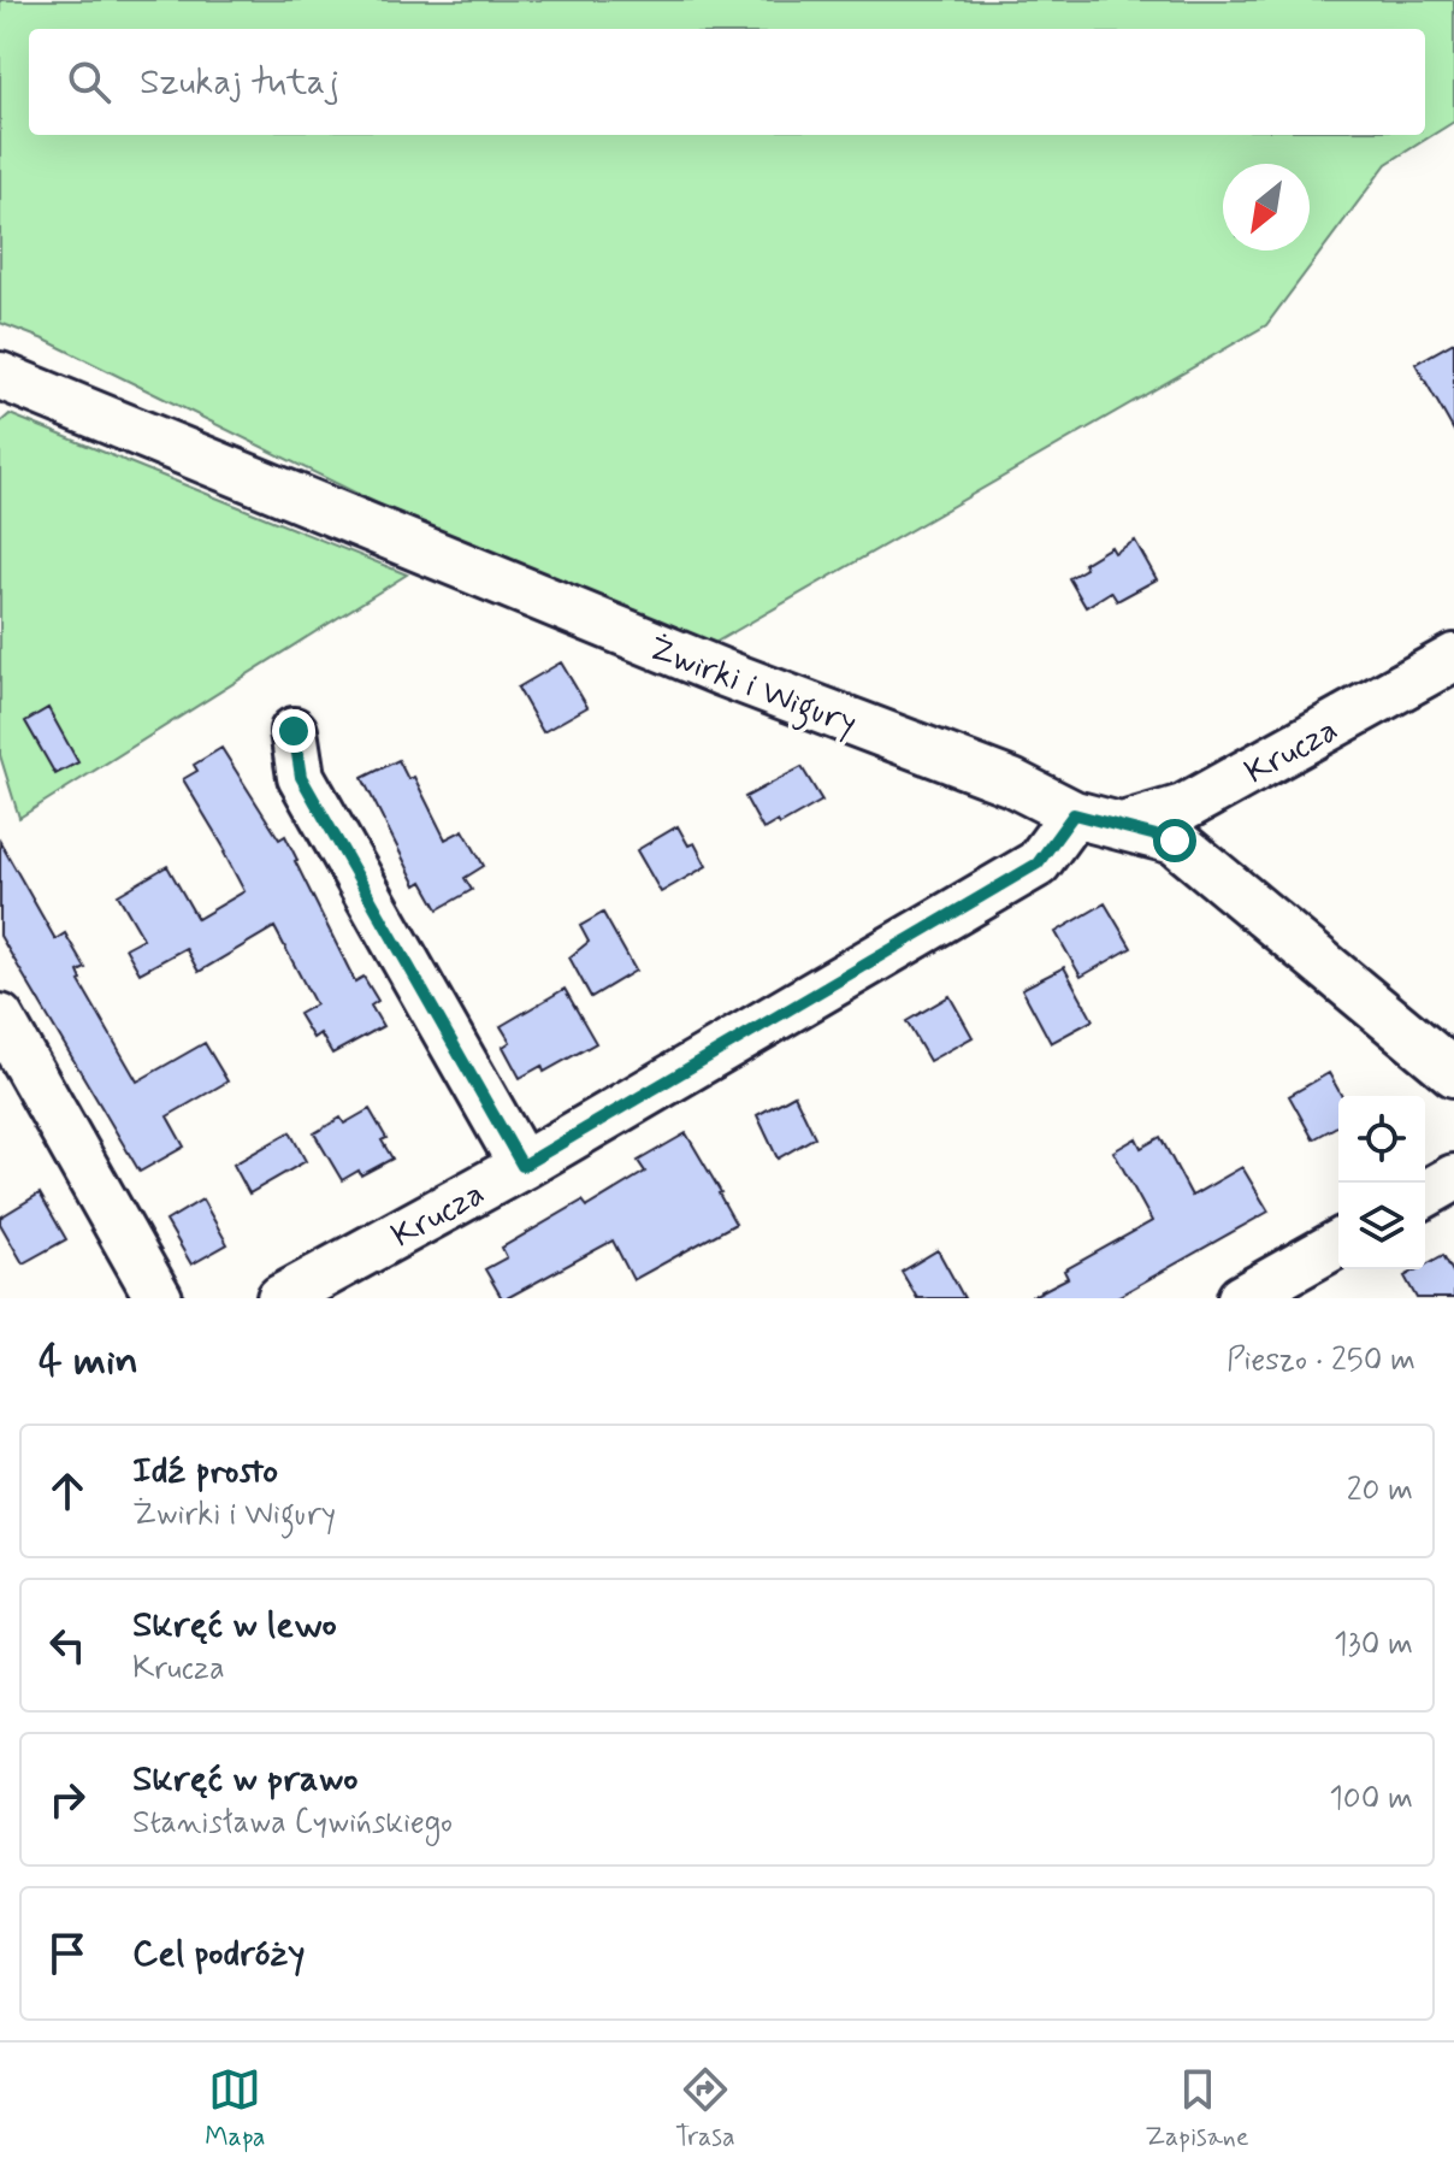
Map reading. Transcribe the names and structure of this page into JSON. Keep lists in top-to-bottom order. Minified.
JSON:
{"streets":{"street":["Żwirki i Wigury","Krucza"]},"crossings":[["Żwirki i Wigury","Krucza"]],"north":"bottom left","page":{"search":"Szukaj tutaj","heading":["4 min","Pieszo · 250 m"],"list":[["Idź prosto","Żwirki i Wigury","20 m"],["Skręć w lewo","Krucza","130 m"],["Skręć w prawo","Stanisława Cywińskiego","100 m"],"Cel podróży"],"nav":["Mapa","Trasa","Zapisane"]}}
